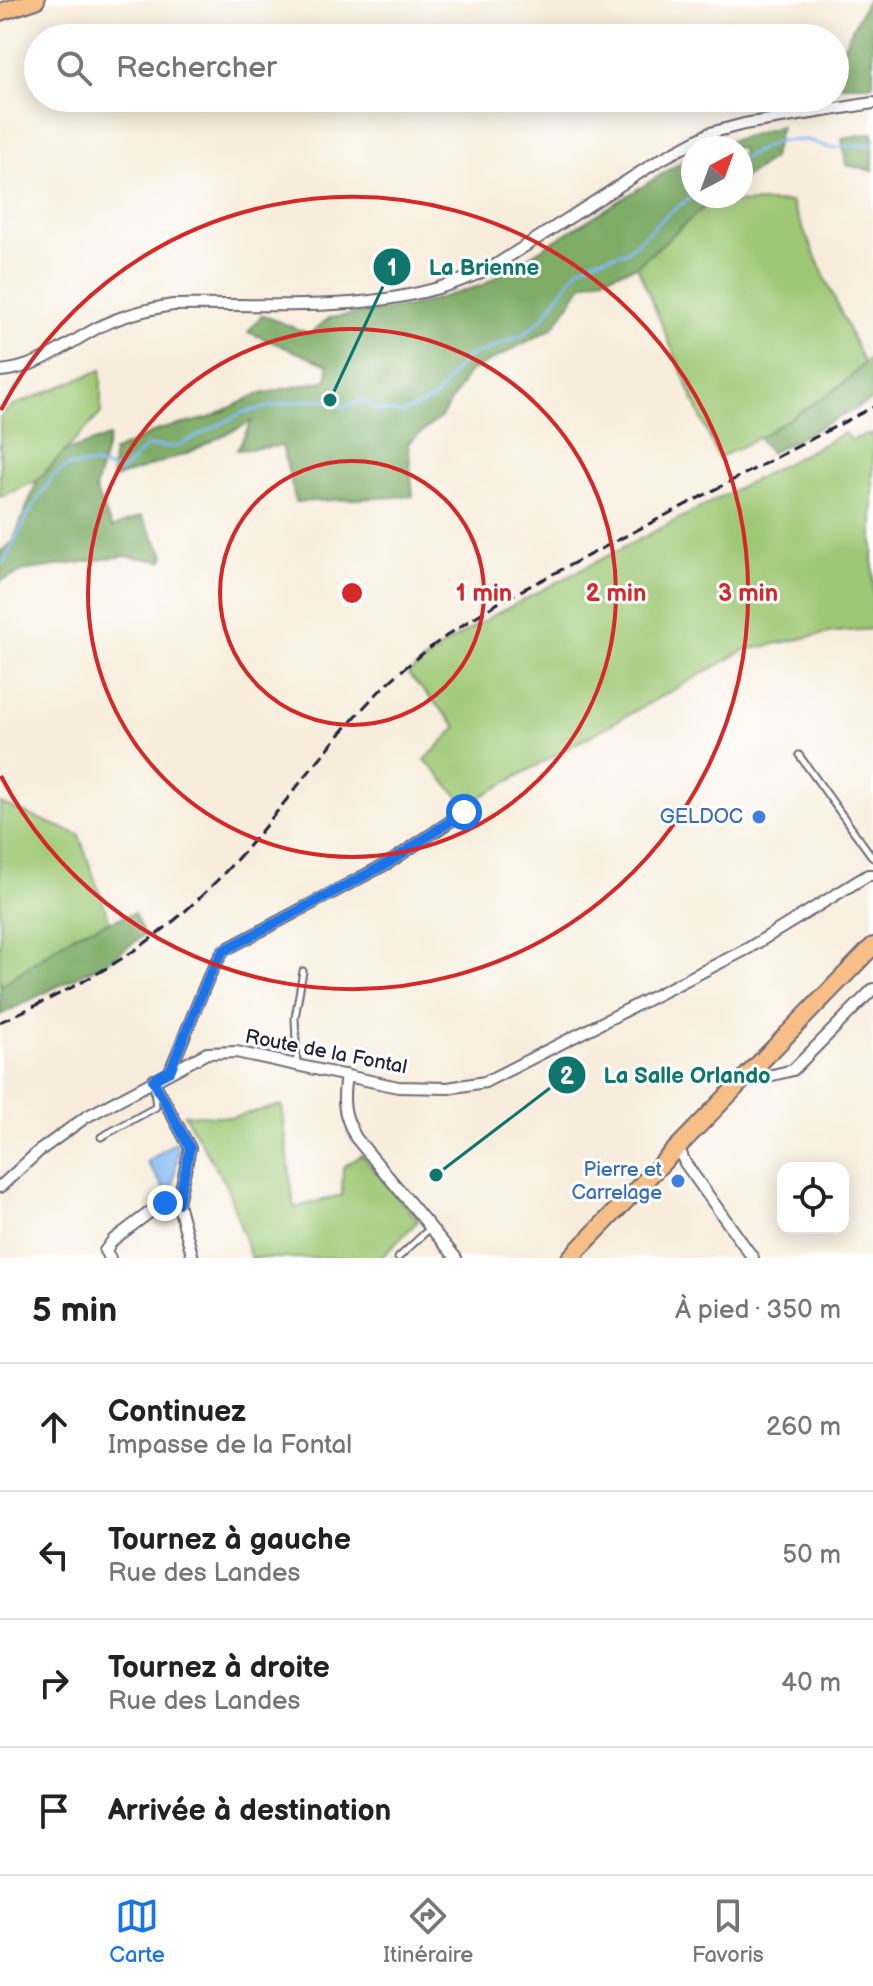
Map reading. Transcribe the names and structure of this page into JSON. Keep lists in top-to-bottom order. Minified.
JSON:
{"streets":{"street":["Route de la Fontal"]},"places":["La Brienne","GELDOC","La Salle Orlando","Pierre et Carrelage"],"north":"top right","page":{"search":"Rechercher","heading":["5 min","À pied · 350 m"],"list":[["Continuez","Impasse de la Fontal","260 m"],["Tournez à gauche","Rue des Landes","50 m"],["Tournez à droite","Rue des Landes","40 m"],"Arrivée à destination"],"nav":["Carte","Itinéraire","Favoris"]},"rings":["1 min","2 min","3 min"]}
